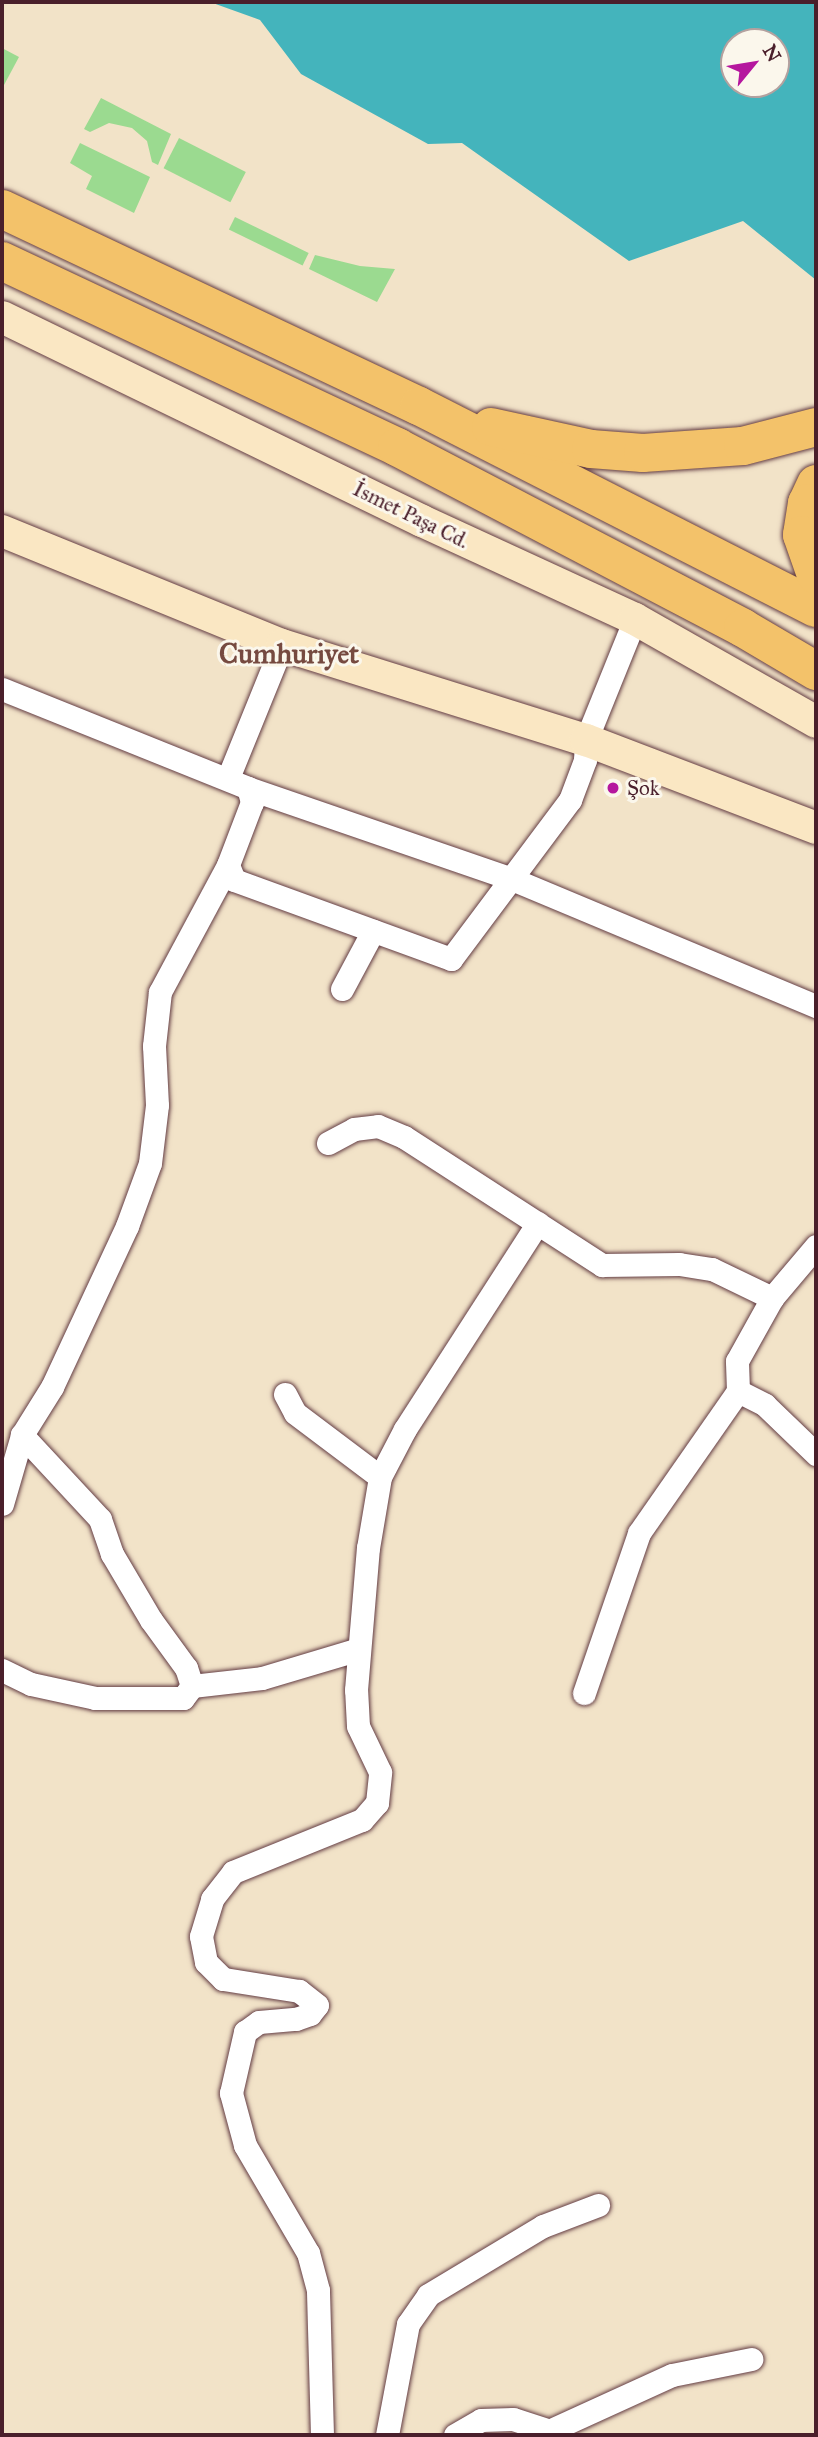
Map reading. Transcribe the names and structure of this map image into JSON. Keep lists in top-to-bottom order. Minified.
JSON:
{"streets":{"main road":["İsmet Paşa Cd."]},"districts":["Cumhuriyet"],"places":["Şok"],"north":"top right"}
